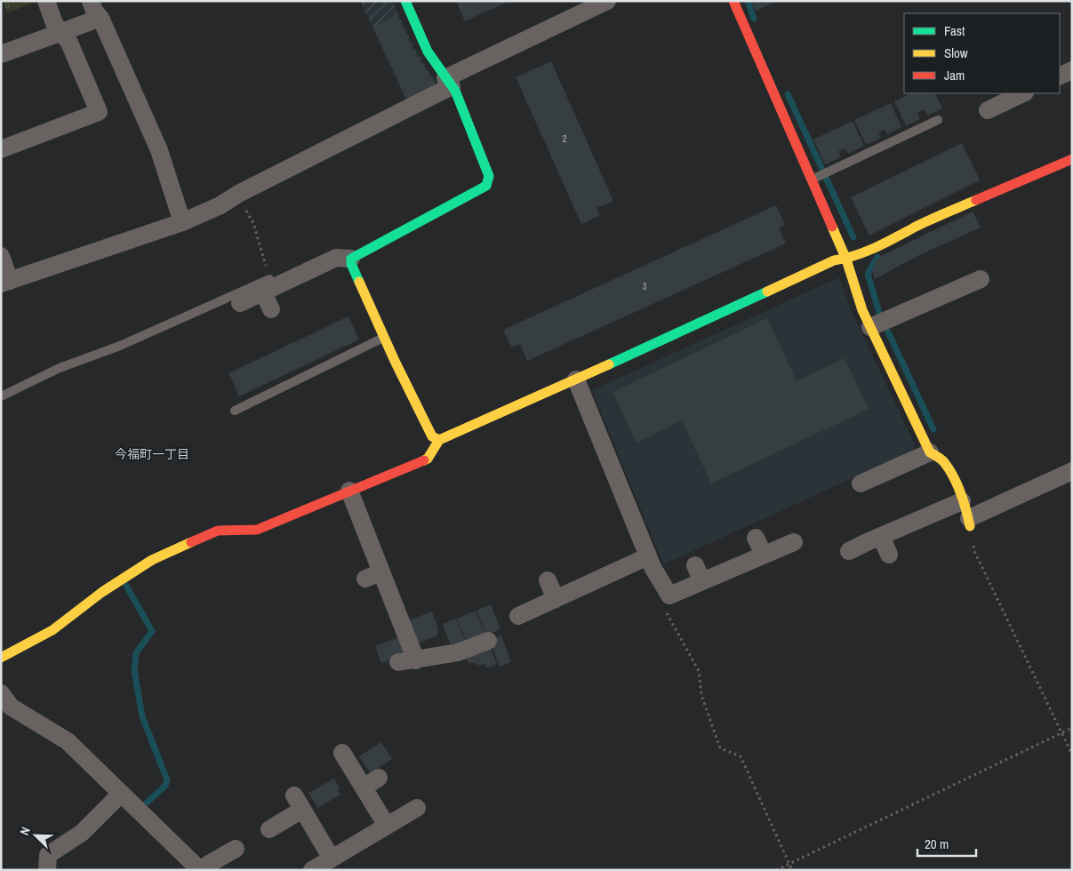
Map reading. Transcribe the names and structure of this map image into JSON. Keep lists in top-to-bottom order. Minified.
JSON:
{"districts":["今福町一丁目"],"house_numbers":["2","3"],"legend":["Fast","Slow","Jam"],"scale_bar":"20 m","north":"top left"}
